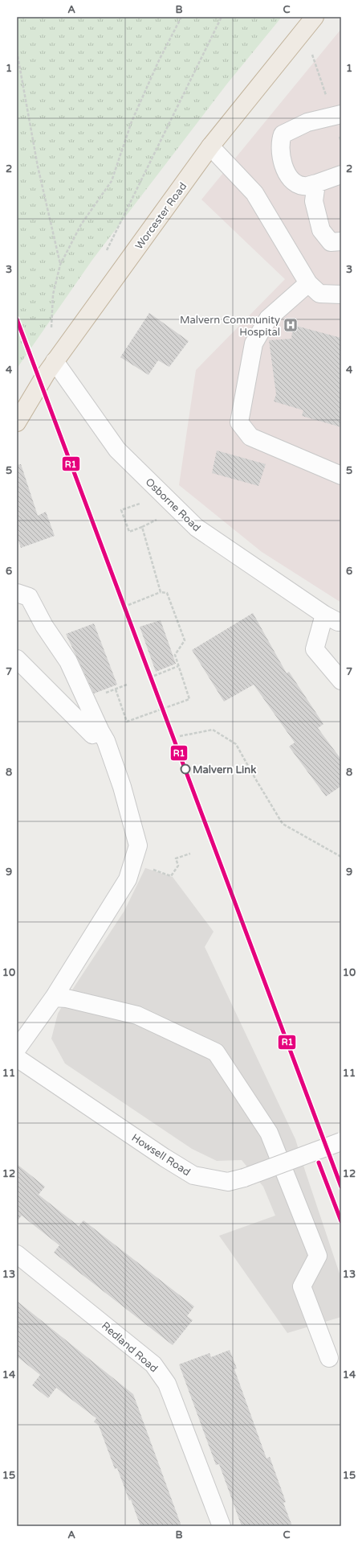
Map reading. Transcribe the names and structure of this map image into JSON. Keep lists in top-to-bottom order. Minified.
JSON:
{"streets":{"highway":["Worcester Road"],"street":["Osborne Road","Howsell Road","Redland Road"]},"crossings":[["Worcester Road","Osborne Road"]],"places":{"hospital":["Malvern Community Hospital"],"other":["Malvern Link"]},"lines":["transit line R1"],"grid":{"columns":["A","B","C"],"rows":["1","2","3","4","5","6","7","8","9","10","11","12","13","14","15"]}}
